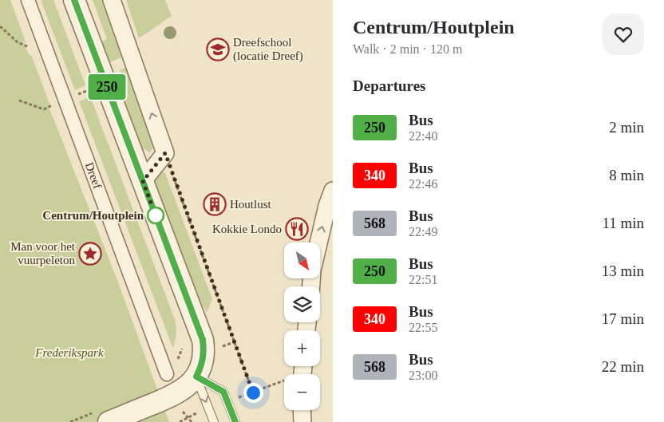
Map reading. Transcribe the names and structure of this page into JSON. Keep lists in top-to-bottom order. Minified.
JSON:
{"streets":{"street":["Dreef"]},"parks":["Frederikspark"],"places":{"school or university":["Dreefschool (locatie Dreef)"],"building":["Houtlust"],"other":["Centrum/Houtplein"],"restaurant":["Kokkie Londo"],"place":["Man voor het vuurpeleton"]},"lines":["bus line 250"],"north":"bottom right","page":{"on_map":"250","heading":[["Centrum/Houtplein","Walk · 2 min · 120 m"],"Departures"],"list":[{"mark":"250","name":"Bus","note":"22:40","value":"2 min"},{"mark":"340","name":"Bus","note":"22:46","value":"8 min"},{"mark":"568","name":"Bus","note":"22:49","value":"11 min"},{"mark":"250","name":"Bus","note":"22:51","value":"13 min"},{"mark":"340","name":"Bus","note":"22:55","value":"17 min"},{"mark":"568","name":"Bus","note":"23:00","value":"22 min"}],"map_buttons":["+","−"]}}
